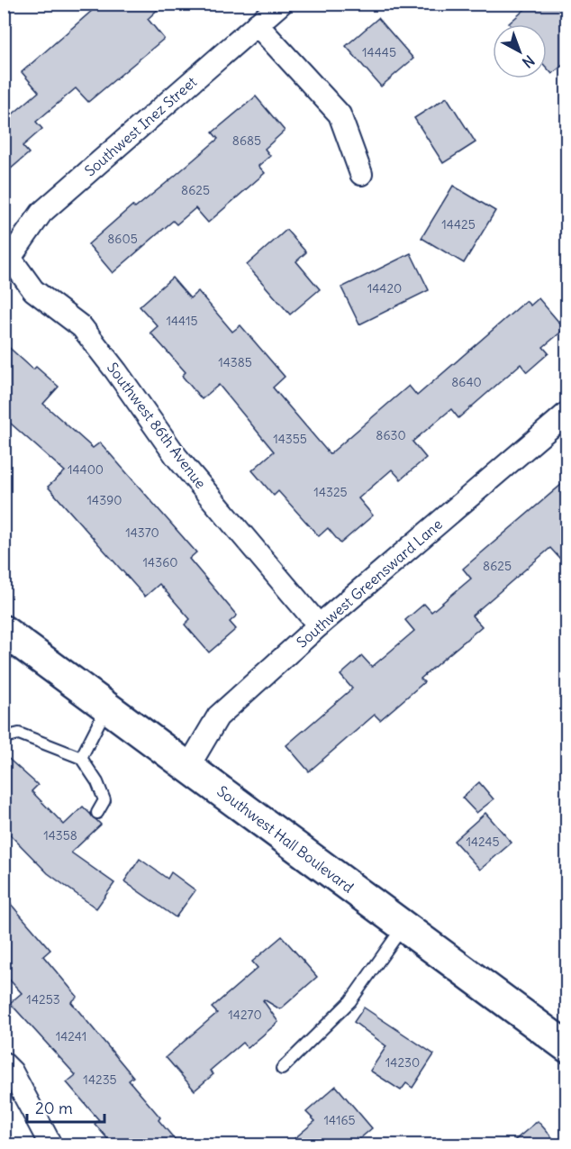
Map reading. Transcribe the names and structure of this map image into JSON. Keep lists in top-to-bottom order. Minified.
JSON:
{"streets":{"main road":["Southwest Hall Boulevard"],"street":["Southwest Inez Street","Southwest 86th Avenue","Southwest Greensward Lane"]},"crossings":[["Southwest Inez Street","Southwest 86th Avenue"],["Southwest 86th Avenue","Southwest Greensward Lane"],["Southwest Greensward Lane","Southwest Hall Boulevard"]],"house_numbers":["14445","8685","8625","14425","8605","14420","14415","14385","8640","8630","14355","14400","14325","14390","14370","14360","8625","14358","14245","14253","14270","14241","14230","14235","14165"],"scale_bar":"20 m","north":"bottom right"}
